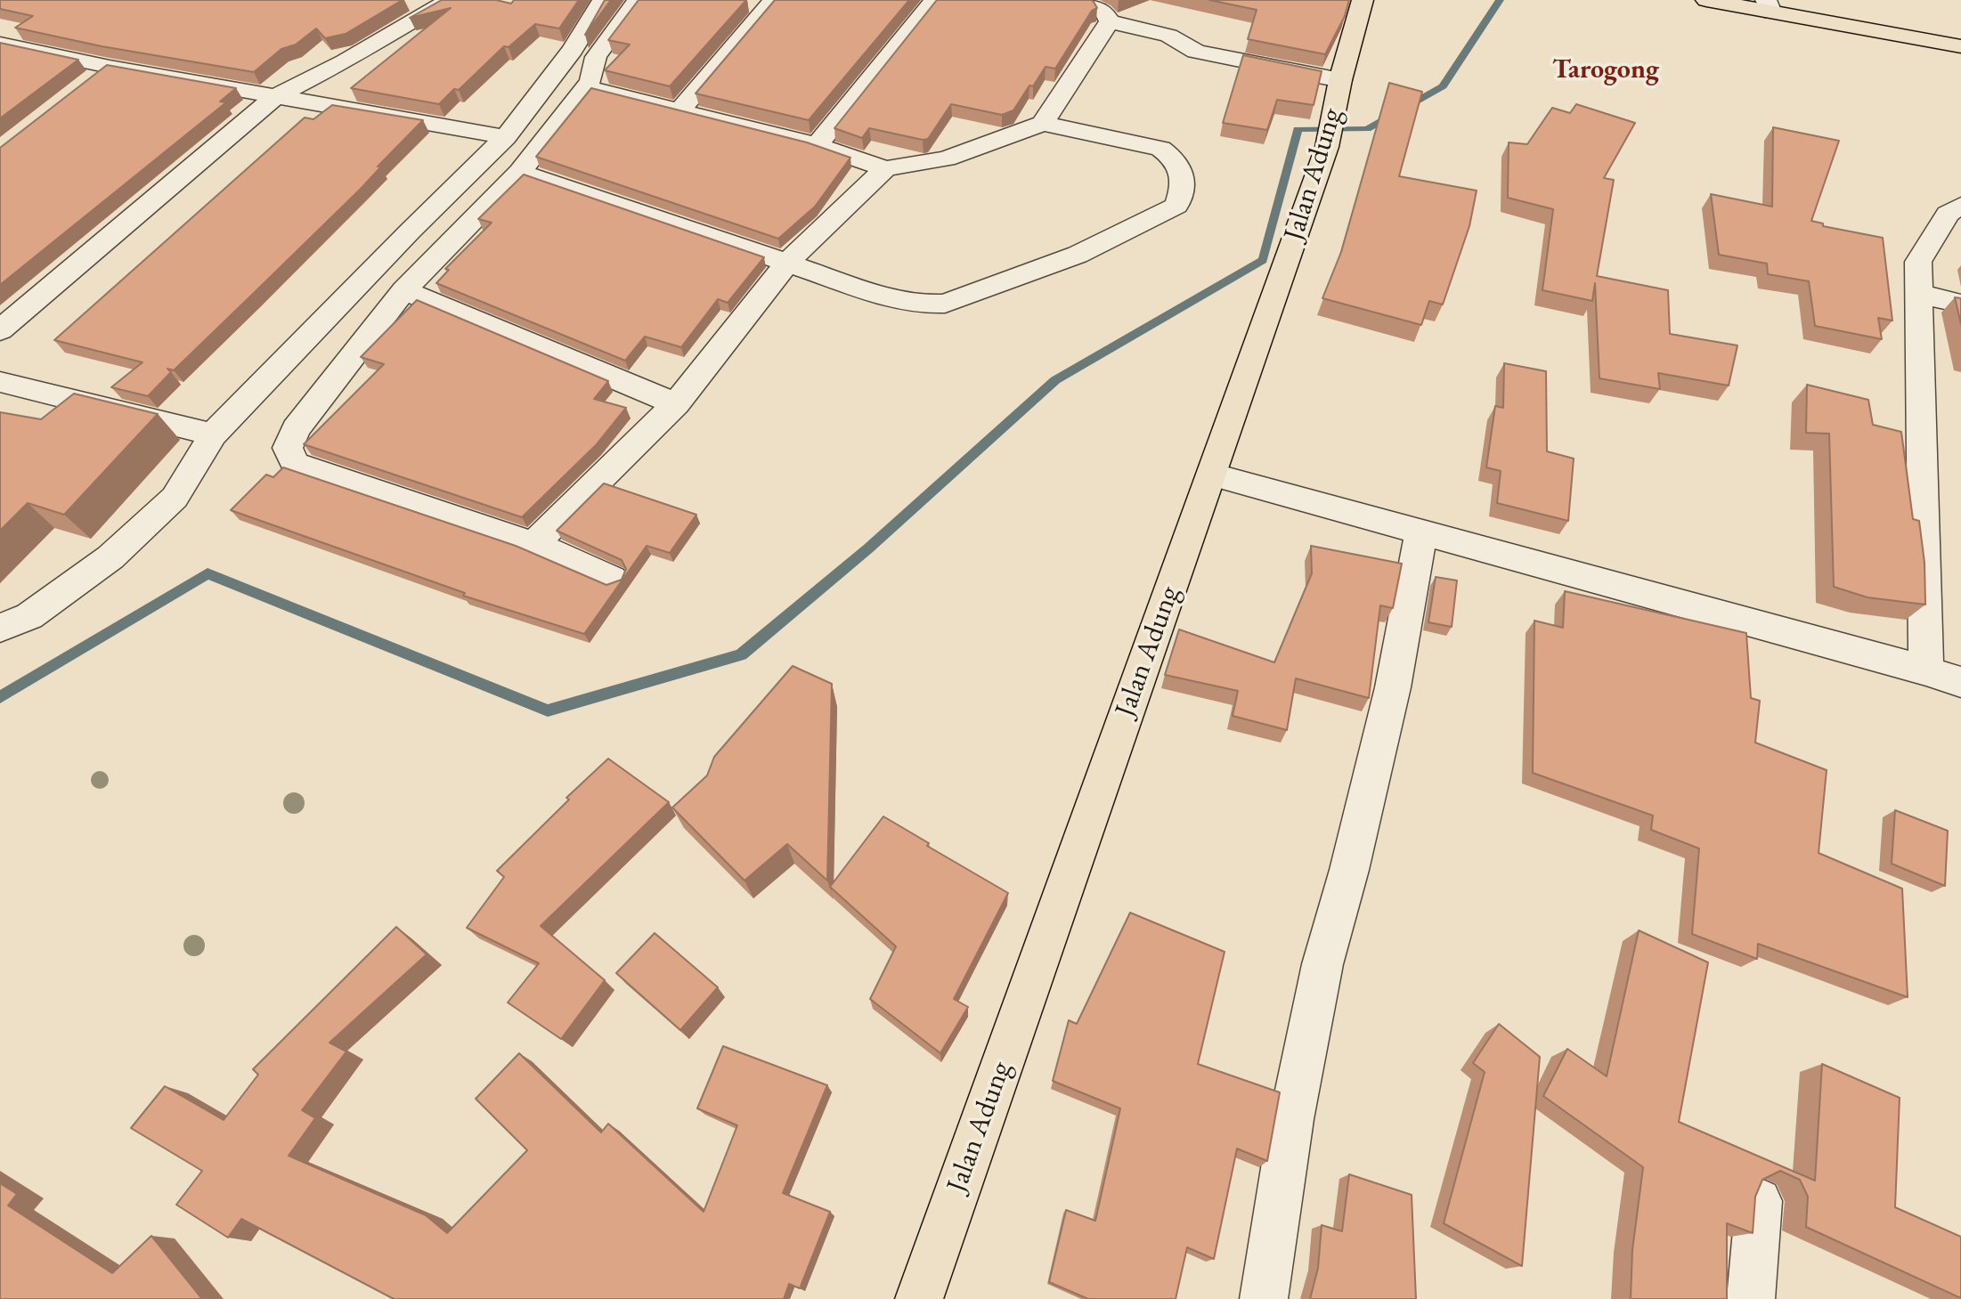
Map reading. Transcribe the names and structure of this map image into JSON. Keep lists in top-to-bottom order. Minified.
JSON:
{"streets":{"main road":["Jalan Adung"]},"districts":["Tarogong"]}
